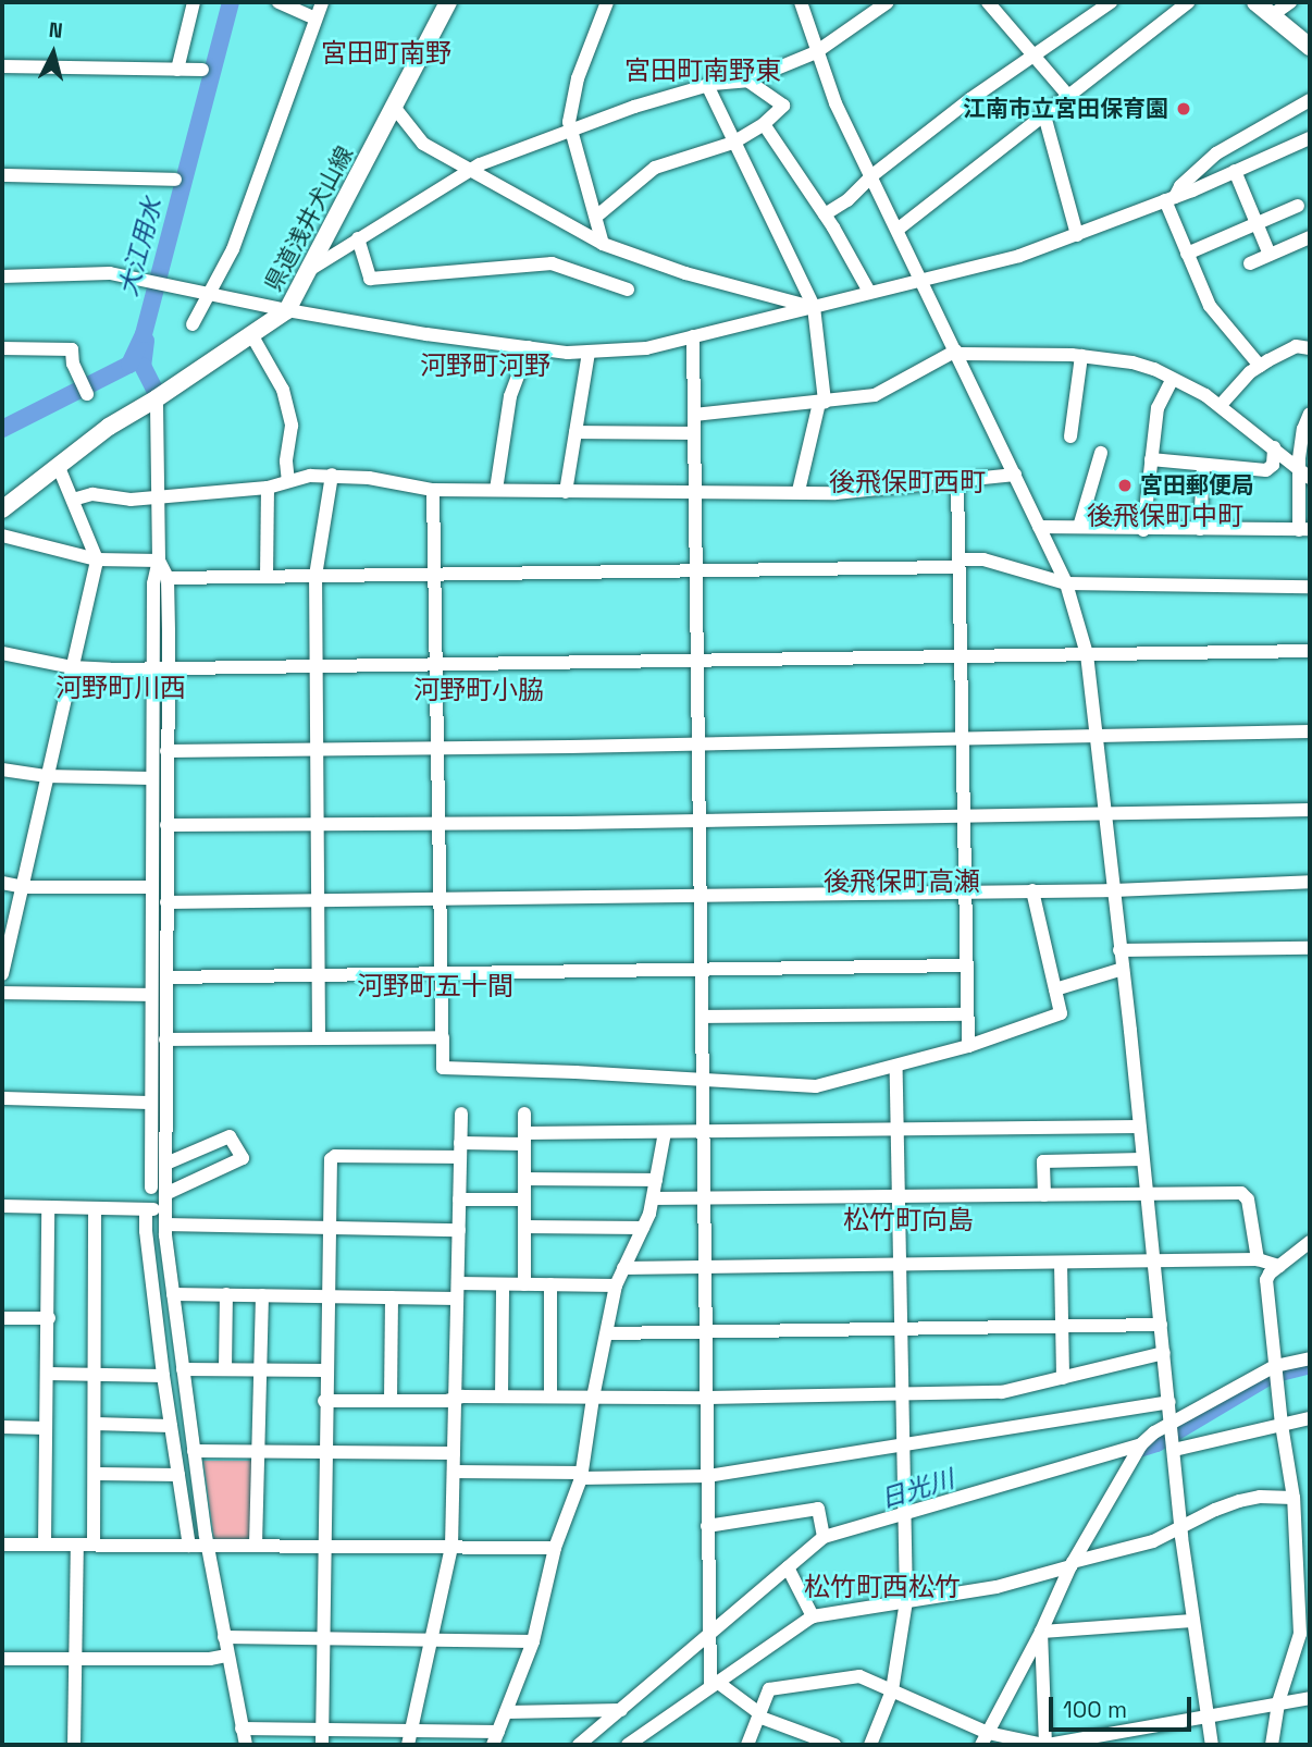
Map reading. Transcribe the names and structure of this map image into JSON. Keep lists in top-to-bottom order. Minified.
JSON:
{"streets":{"main road":["県道浅井犬山線"]},"districts":["宮田町南野","宮田町南野東","河野町河野","後飛保町西町","後飛保町中町","河野町川西","河野町小脇","後飛保町高瀬","河野町五十間","松竹町向島","松竹町西松竹"],"water":["大江用水","日光川"],"places":["江南市立宮田保育園","宮田郵便局"],"scale_bar":"100 m","north":"top"}
